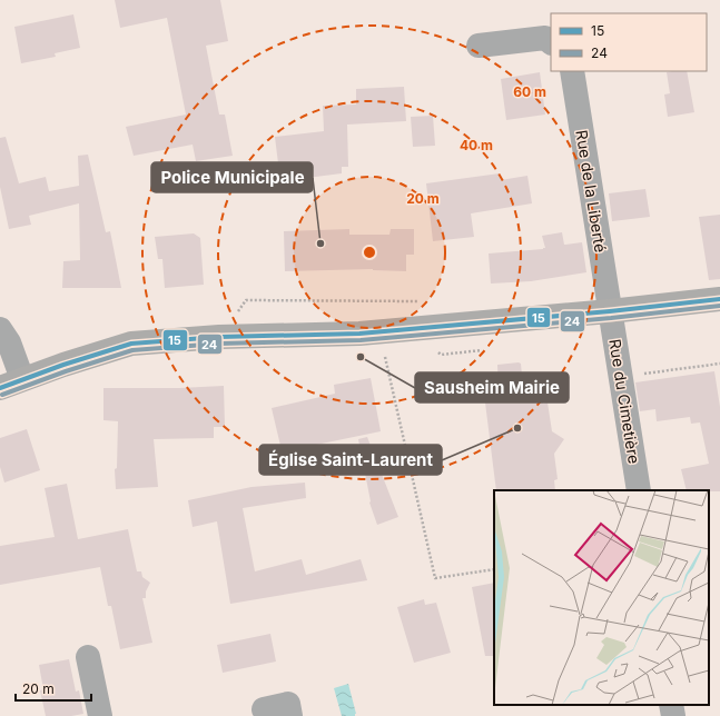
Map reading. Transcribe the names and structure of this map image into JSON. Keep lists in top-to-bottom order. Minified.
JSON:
{"streets":{"street":["Rue de la Liberté","Rue du Cimetière"]},"crossings":[["Rue de la Liberté","Rue du Cimetière"]],"places":["Police Municipale","Sausheim Mairie","Église Saint-Laurent"],"lines":["transit line 15","transit line 24"],"legend":["15","24"],"scale_bar":"20 m","rings":["60 m","40 m","20 m"]}
